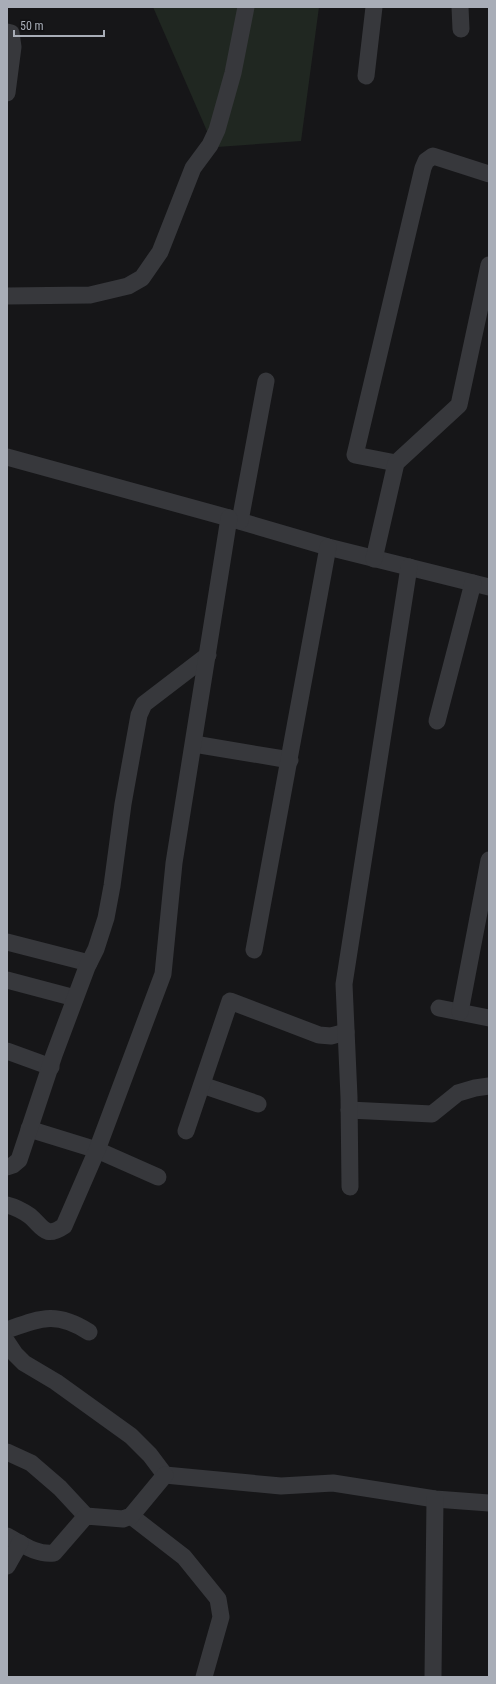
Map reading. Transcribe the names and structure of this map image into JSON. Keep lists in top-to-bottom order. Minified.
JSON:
{"scale_bar":"50 m"}
